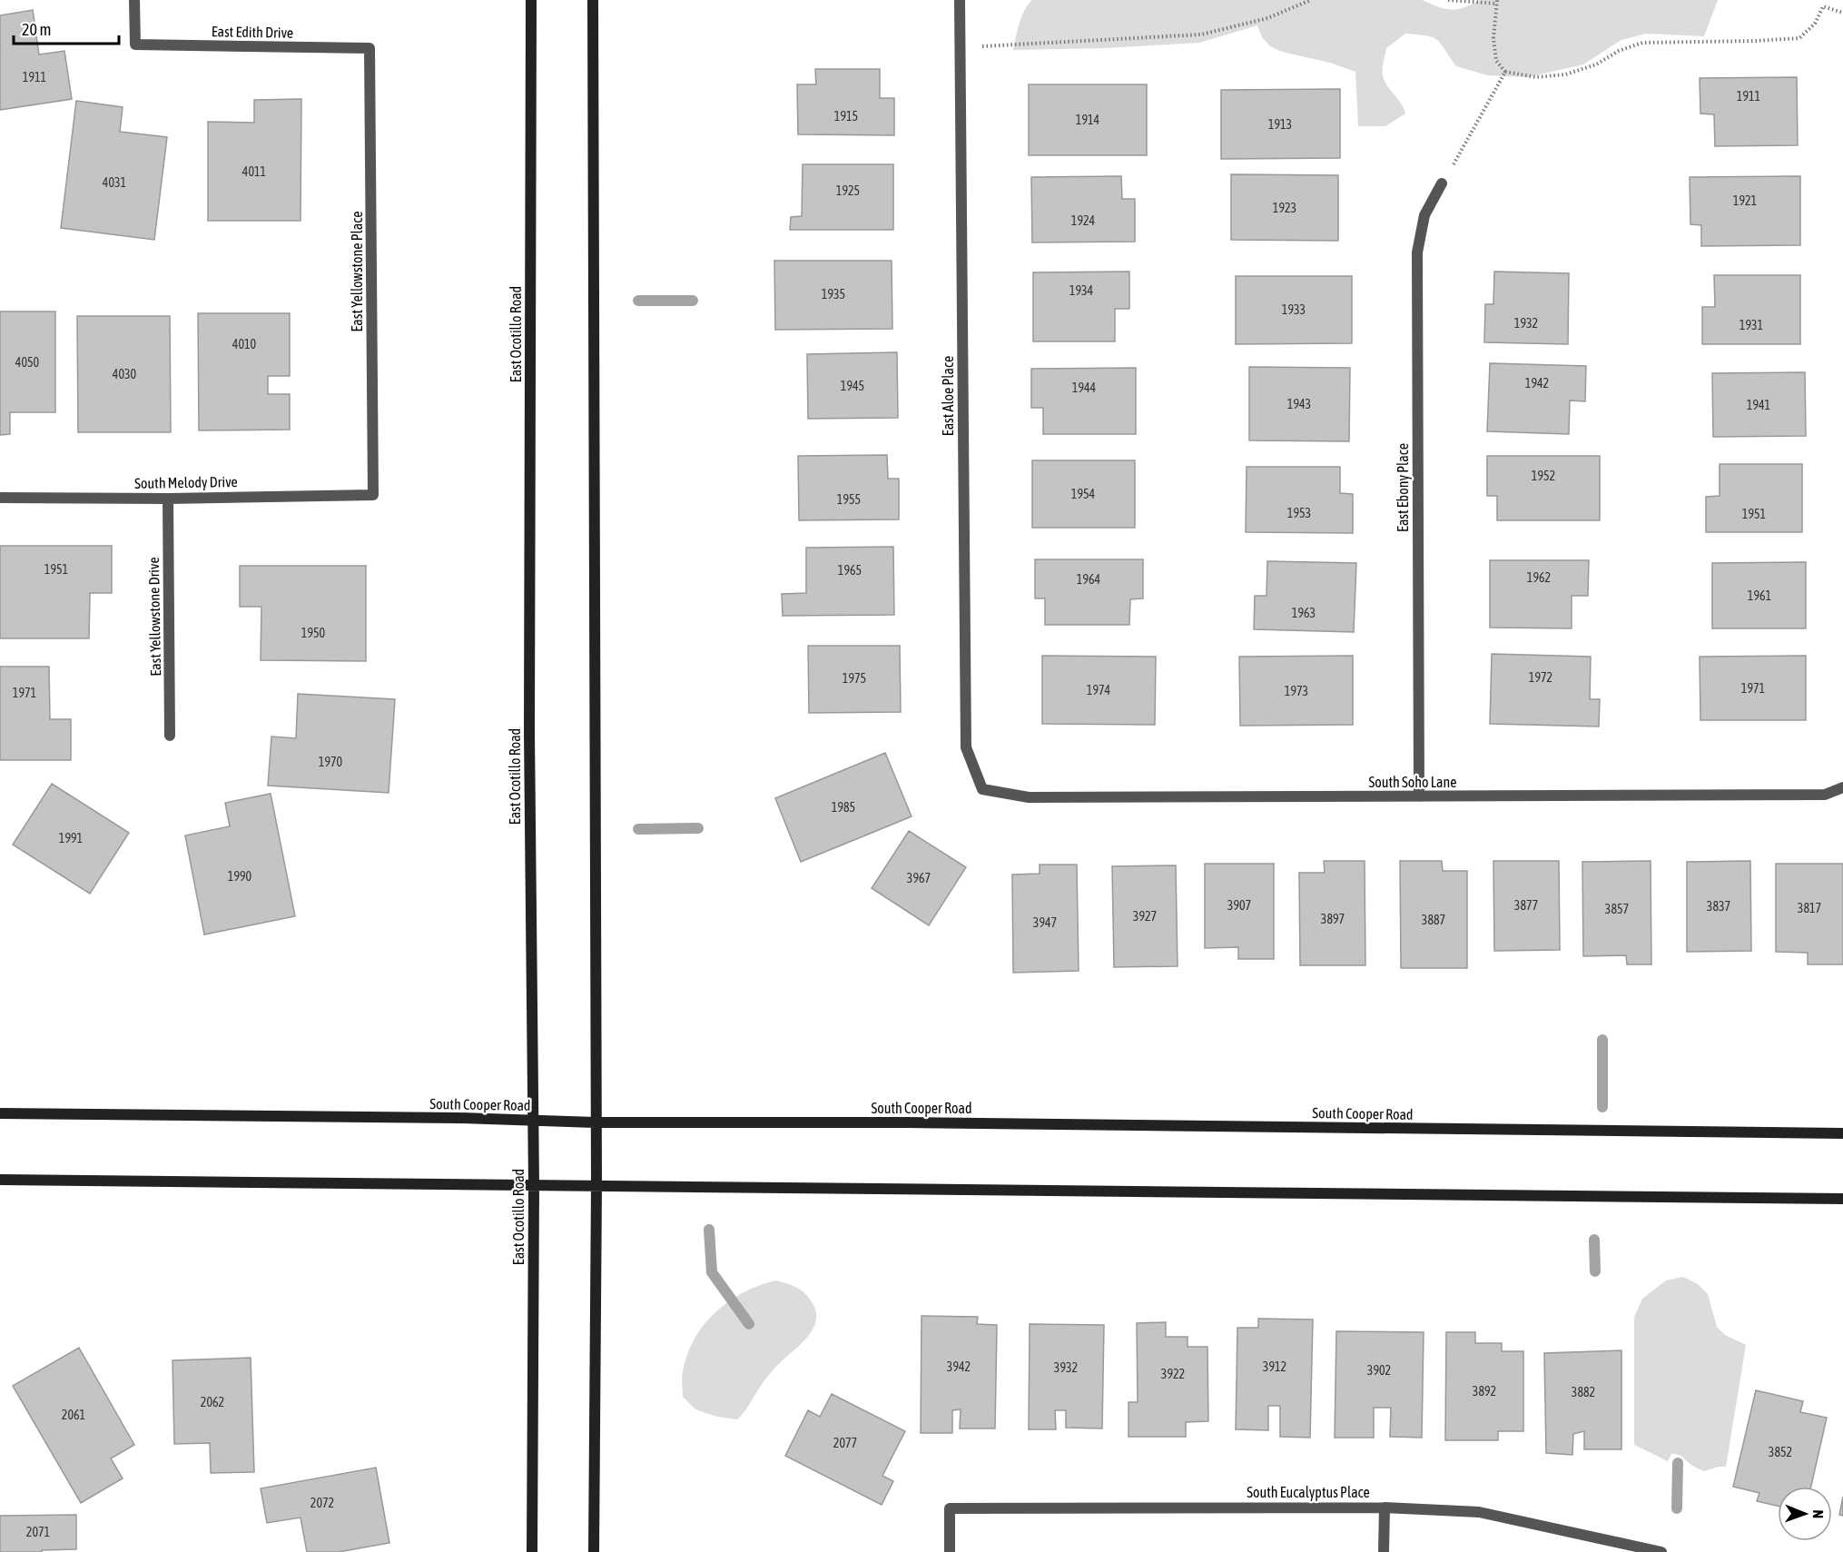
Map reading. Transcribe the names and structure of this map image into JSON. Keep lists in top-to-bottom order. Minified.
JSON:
{"streets":{"main road":["East Ocotillo Road","South Cooper Road"],"street":["East Edith Drive","East Yellowstone Place","East Aloe Place","South Melody Drive","East Ebony Place","East Yellowstone Drive","South Soho Lane","South Eucalyptus Place"]},"crossings":[["East Edith Drive","East Yellowstone Place"],["East Yellowstone Place","South Melody Drive"],["East Ocotillo Road","South Cooper Road"],["East Aloe Place","South Soho Lane"],["South Melody Drive","East Yellowstone Drive"],["East Ebony Place","South Soho Lane"]],"house_numbers":["1911","1911","1915","1914","1913","4011","4031","1925","1921","1923","1924","1934","1935","1933","1932","1931","4010","4050","4030","1942","1945","1944","1943","1941","1952","1954","1955","1953","1951","1951","1965","1962","1964","1961","1963","1950","1972","1975","1971","1974","1973","1971","1970","1985","1991","1990","3967","3907","3877","3837","3817","3857","3927","3897","3887","3947","3942","3912","3932","3902","3922","3892","3882","2062","2061","2077","3852","2072","2071"],"scale_bar":"20 m","north":"right"}
